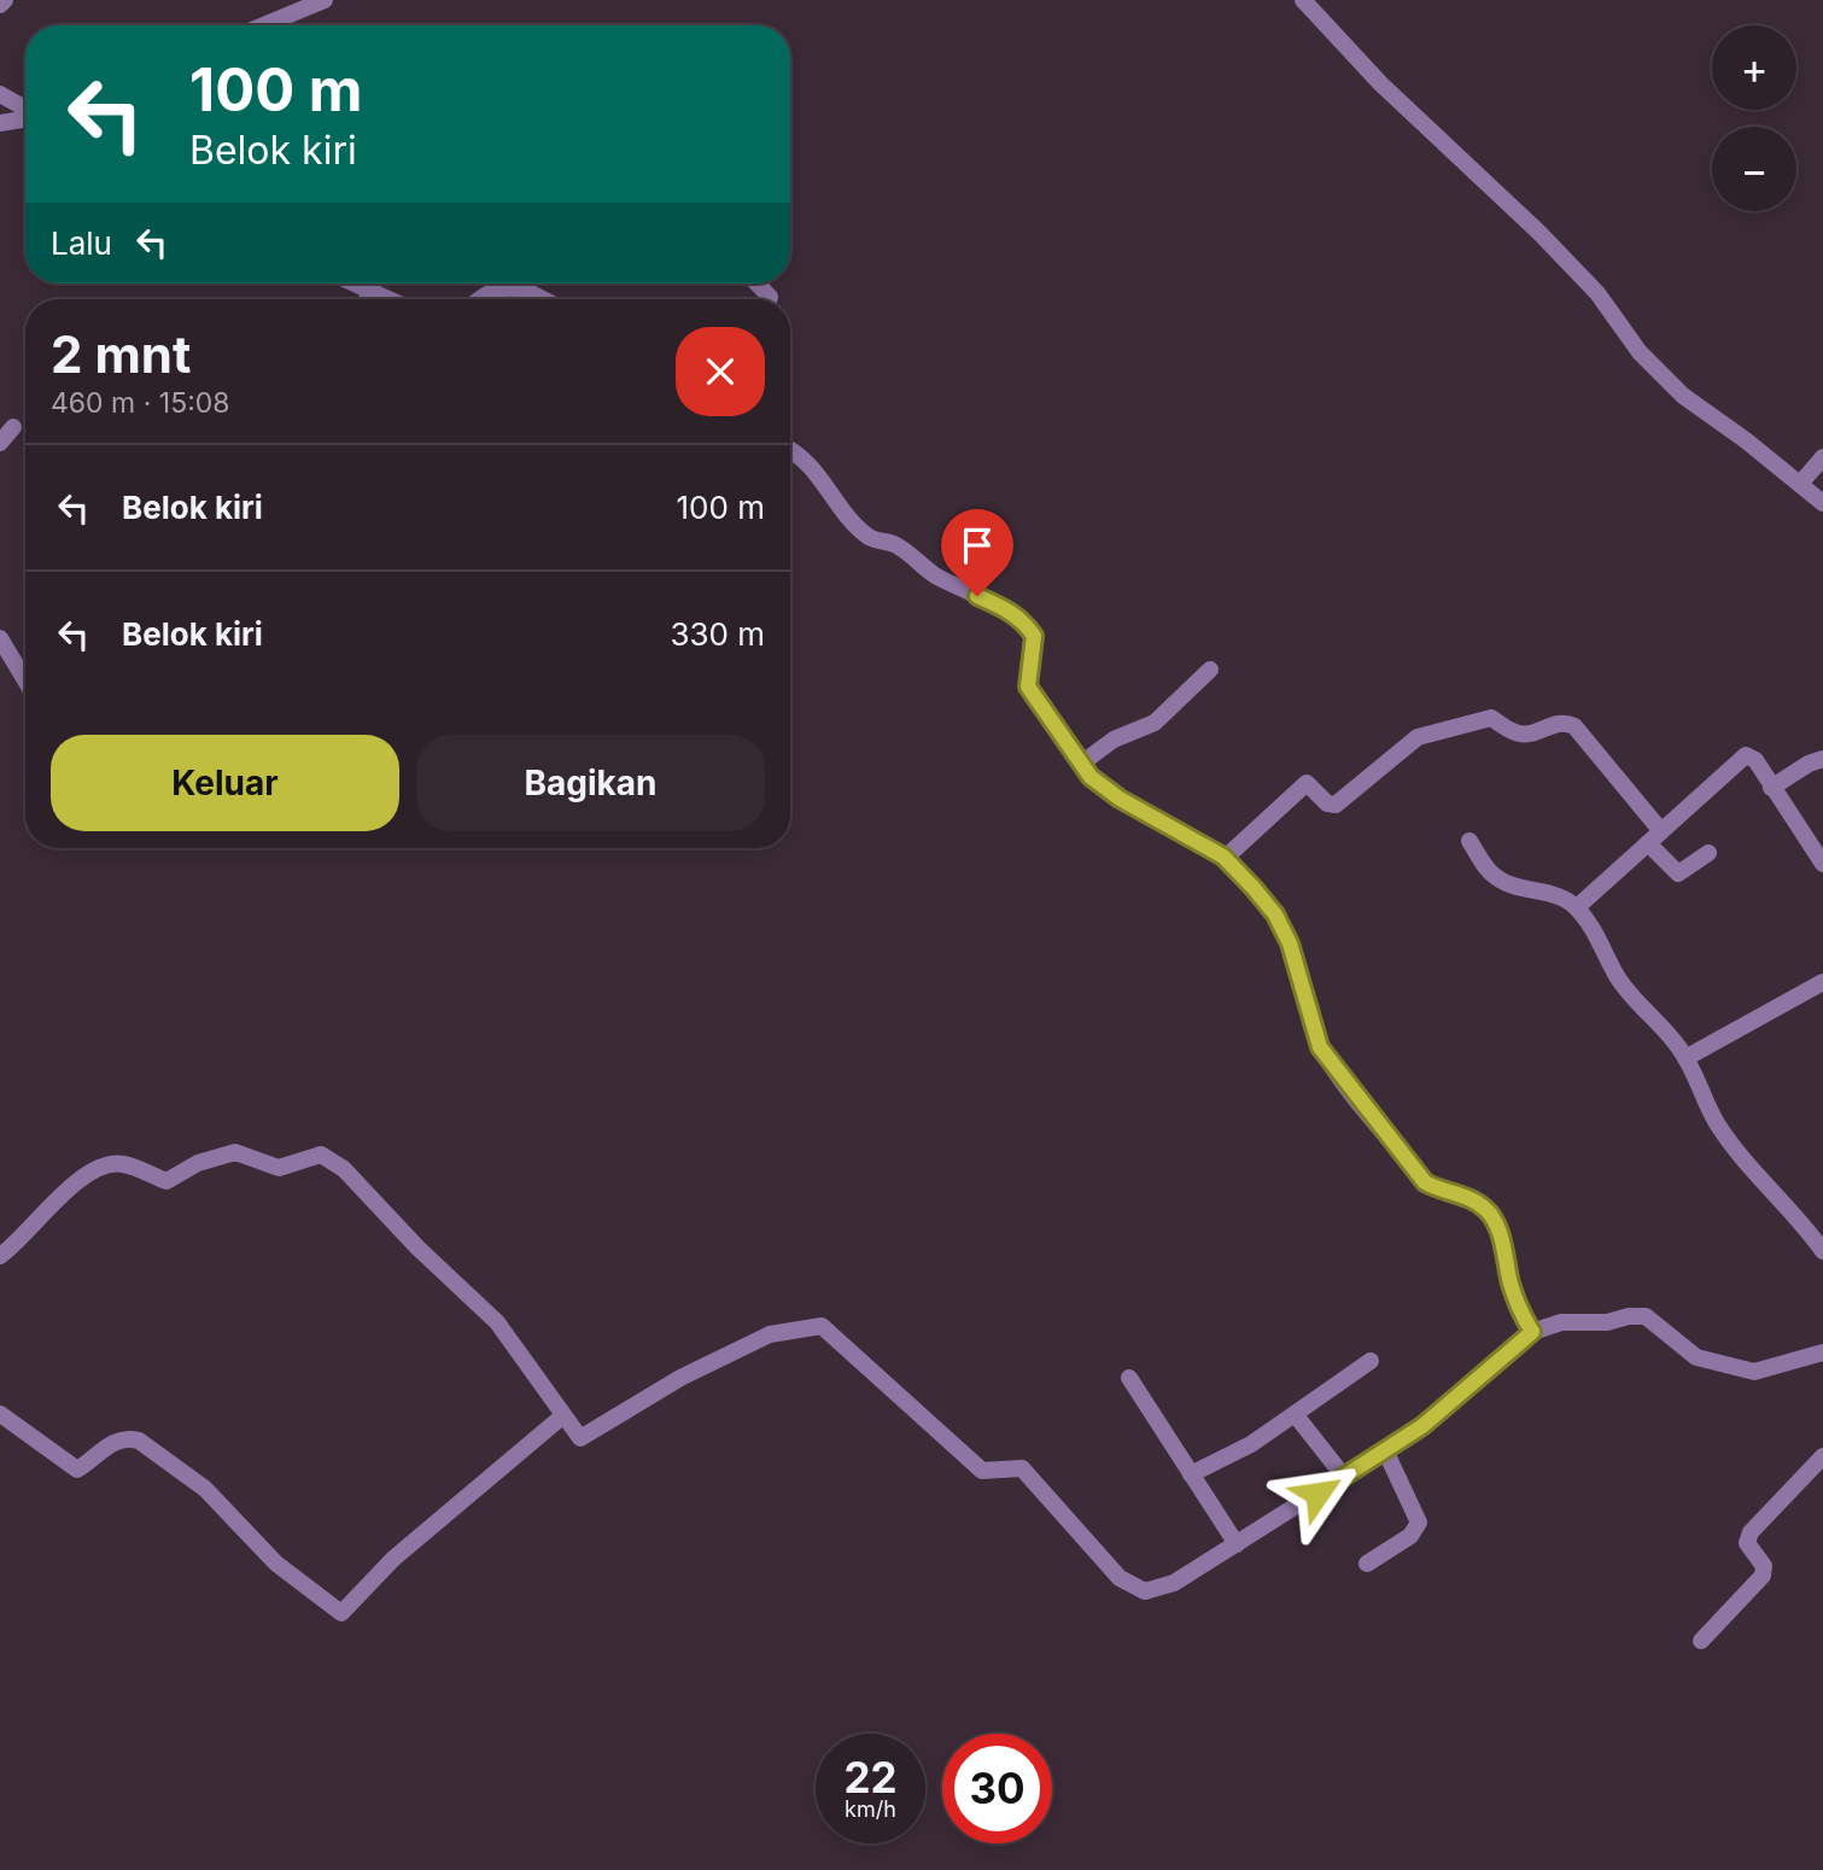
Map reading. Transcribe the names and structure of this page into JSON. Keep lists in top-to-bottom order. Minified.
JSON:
{"page":{"map_buttons":["+","−"],"turn":["100 m","Belok kiri"],"then":"Lalu","heading":["2 mnt","460 m · 15:08"],"list":[{"name":"Belok kiri","value":"100 m"},{"name":"Belok kiri","value":"330 m"}],"buttons":["Keluar","Bagikan"],"speed":"22 km/h","limit":"30"}}
